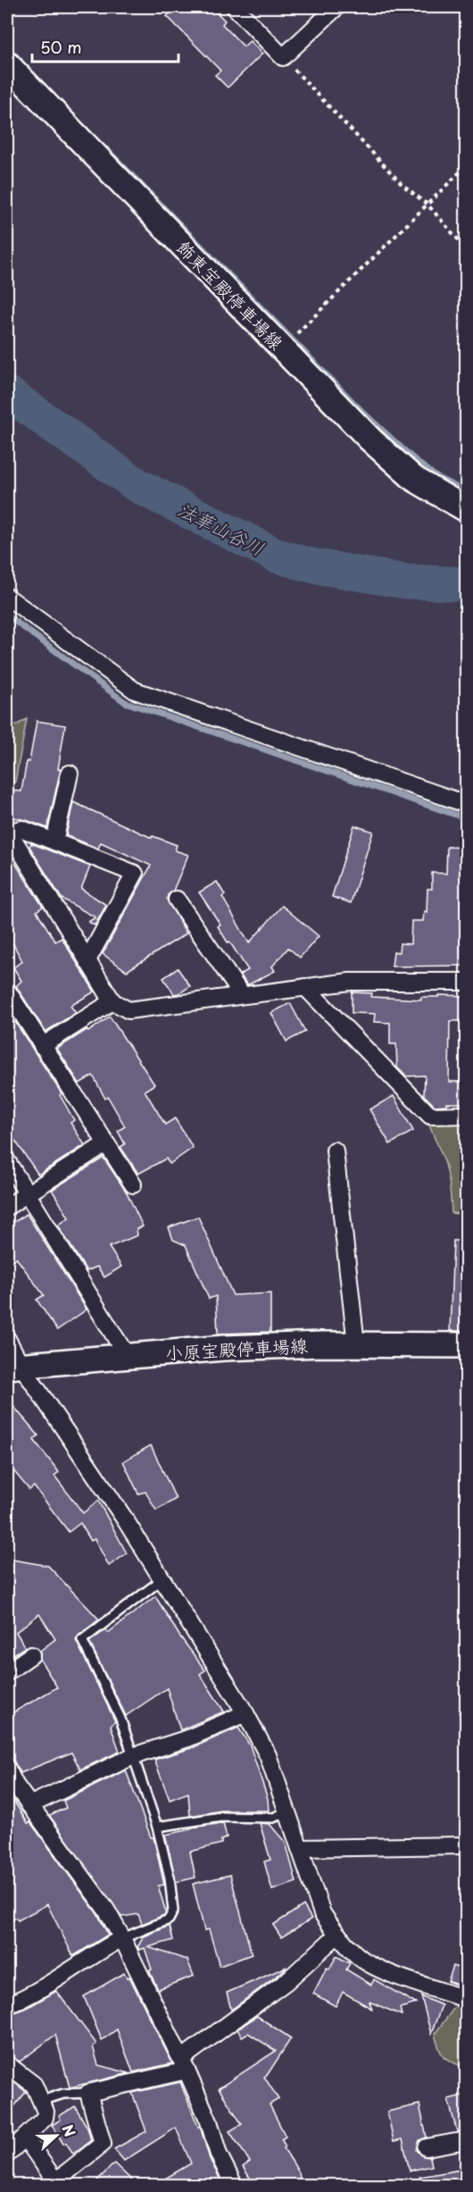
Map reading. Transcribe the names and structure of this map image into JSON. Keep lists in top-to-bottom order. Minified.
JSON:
{"streets":{"main road":["飾東宝殿停車場線","小原宝殿停車場線"]},"water":["法華山谷川"],"scale_bar":"50 m","north":"right"}
